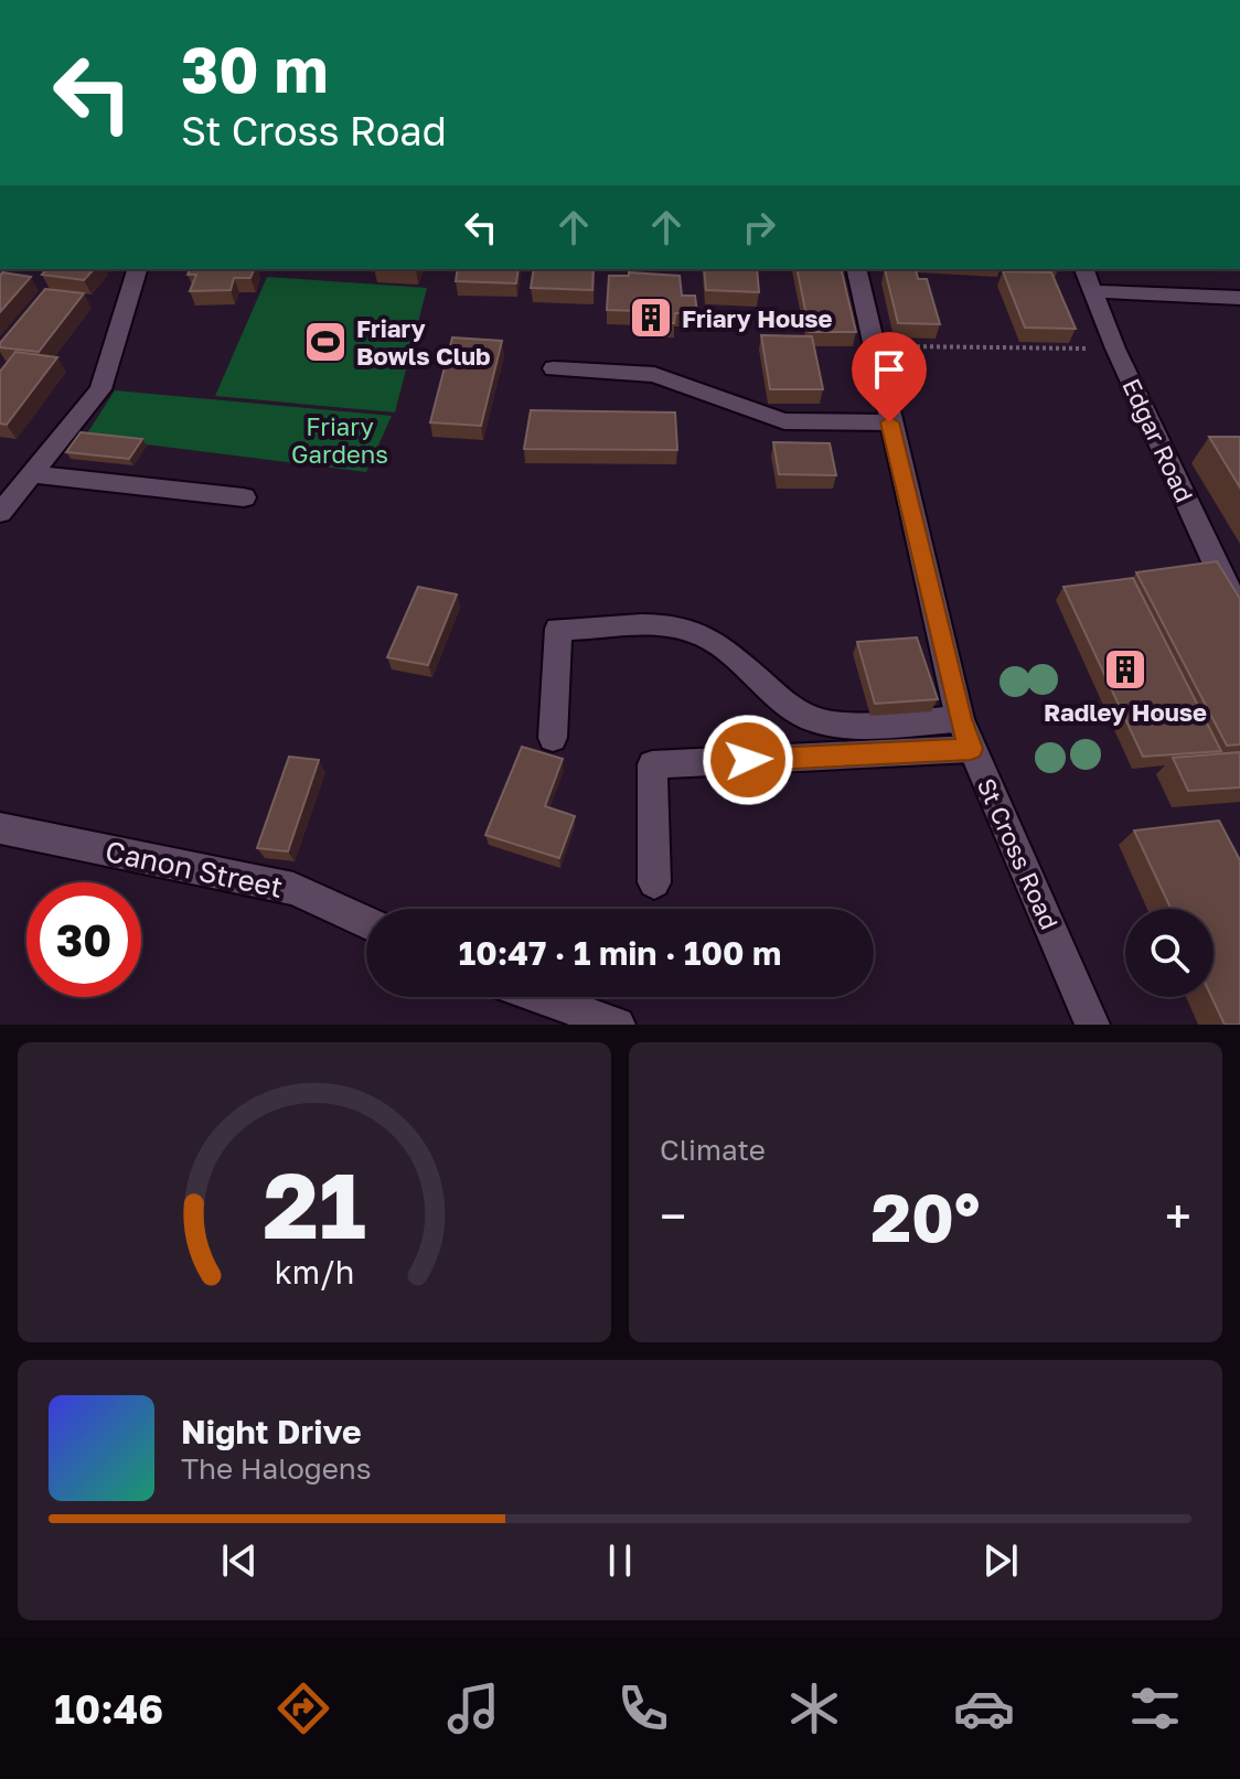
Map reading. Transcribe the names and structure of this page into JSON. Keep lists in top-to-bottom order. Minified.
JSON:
{"streets":{"street":["Edgar Road","St Cross Road","Canon Street"]},"parks":["Friary Gardens"],"places":{"building":["Friary House","Radley House"],"sports":["Friary Bowls Club"]},"page":{"turn":["30 m","St Cross Road"],"limit":"30","trip":"10:47 · 1 min · 100 m","tile":"Climate","heat":["−","20°","+"],"song":["Night Drive","The Halogens"],"tabs":"10:46","gauge":["21","km/h"]}}
